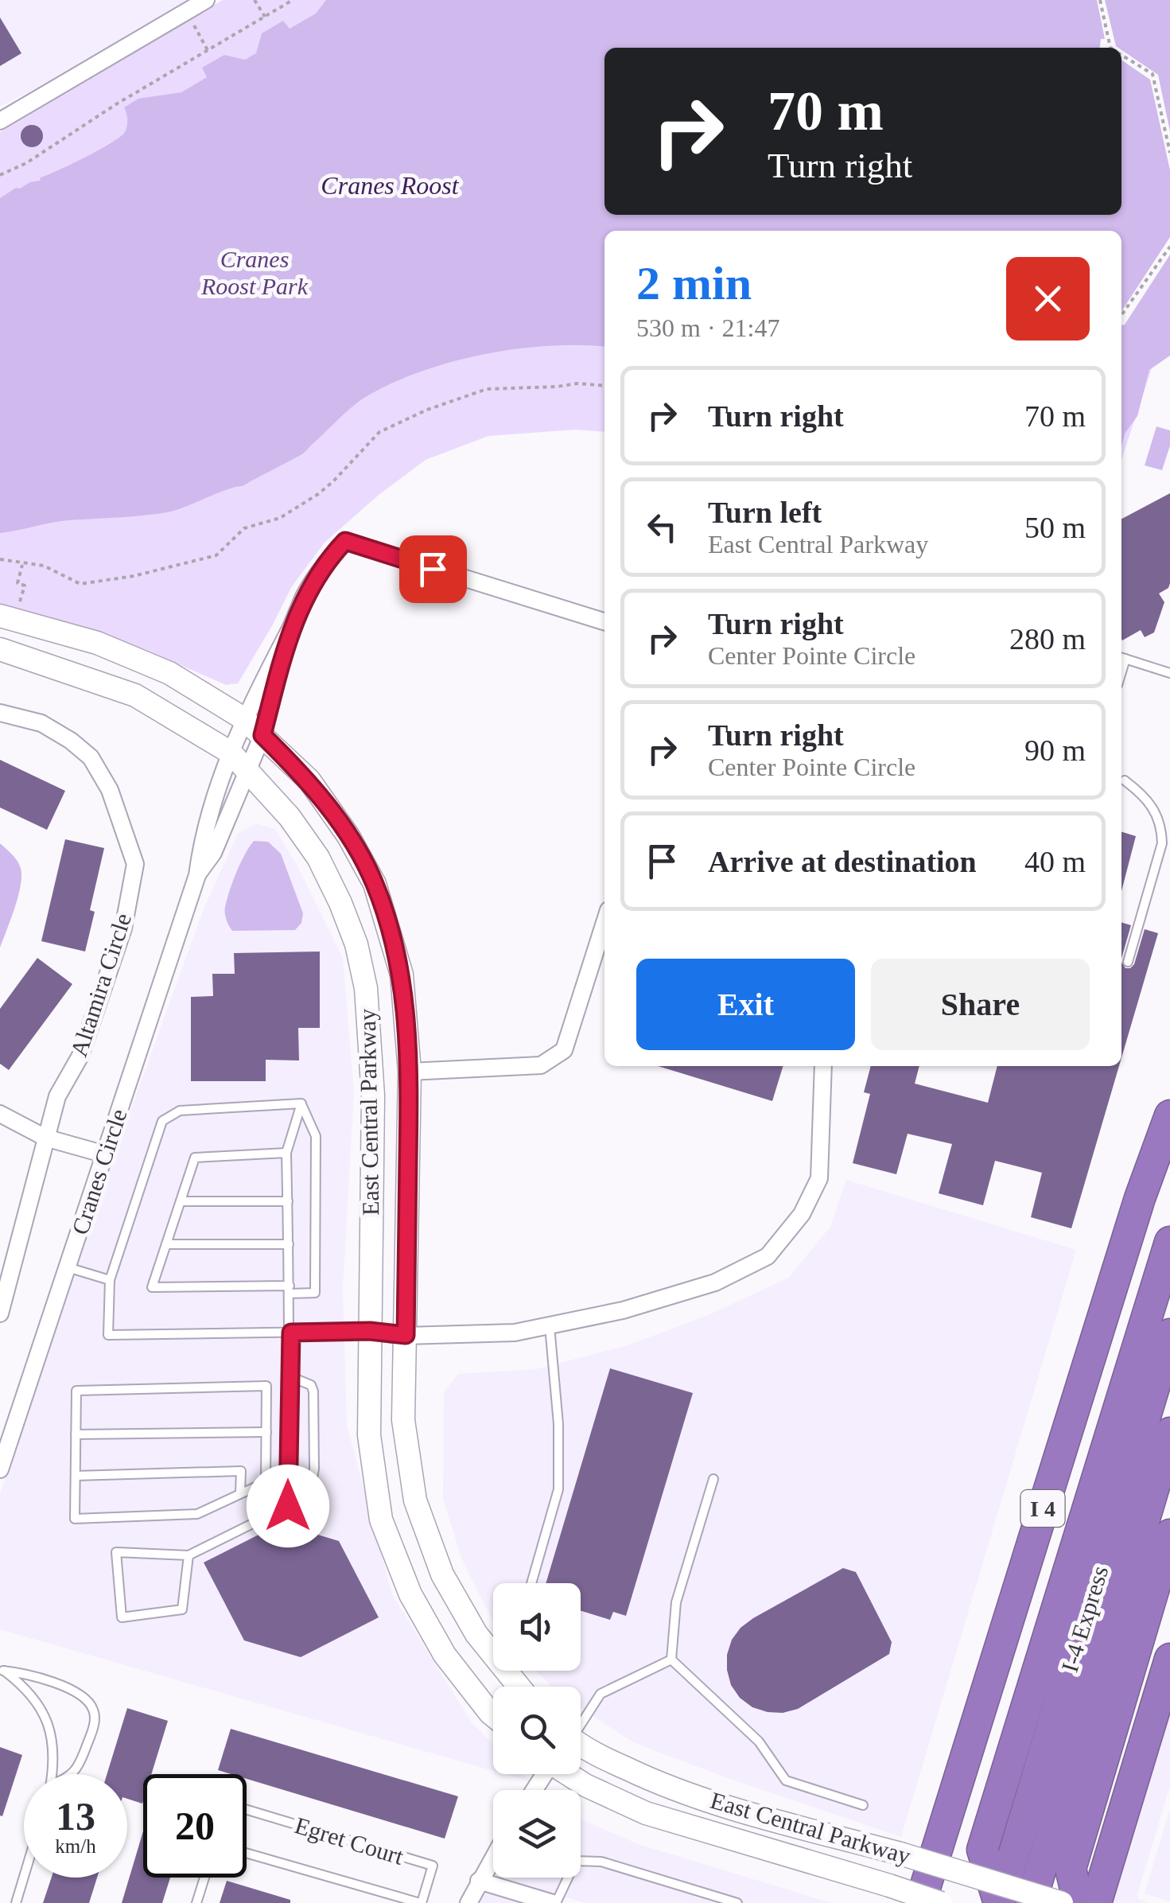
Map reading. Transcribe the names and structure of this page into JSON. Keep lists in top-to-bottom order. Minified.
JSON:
{"streets":{"highway":["I 4","I-4 Express"],"main road":["East Central Parkway"],"street":["Altamira Circle","Cranes Circle"],"lane":["Egret Court"]},"crossings":[["East Central Parkway","Cranes Circle"],["East Central Parkway","I-4 Express"]],"water":["Cranes Roost"],"parks":["Cranes Roost Park"],"page":{"turn":["70 m","Turn right"],"heading":["2 min","530 m · 21:47"],"list":[{"name":"Turn right","value":"70 m"},{"name":"Turn left","note":"East Central Parkway","value":"50 m"},{"name":"Turn right","note":"Center Pointe Circle","value":"280 m"},{"name":"Turn right","note":"Center Pointe Circle","value":"90 m"},{"name":"Arrive at destination","value":"40 m"}],"buttons":["Exit","Share"],"speed":"13 km/h","limit":"20"}}
